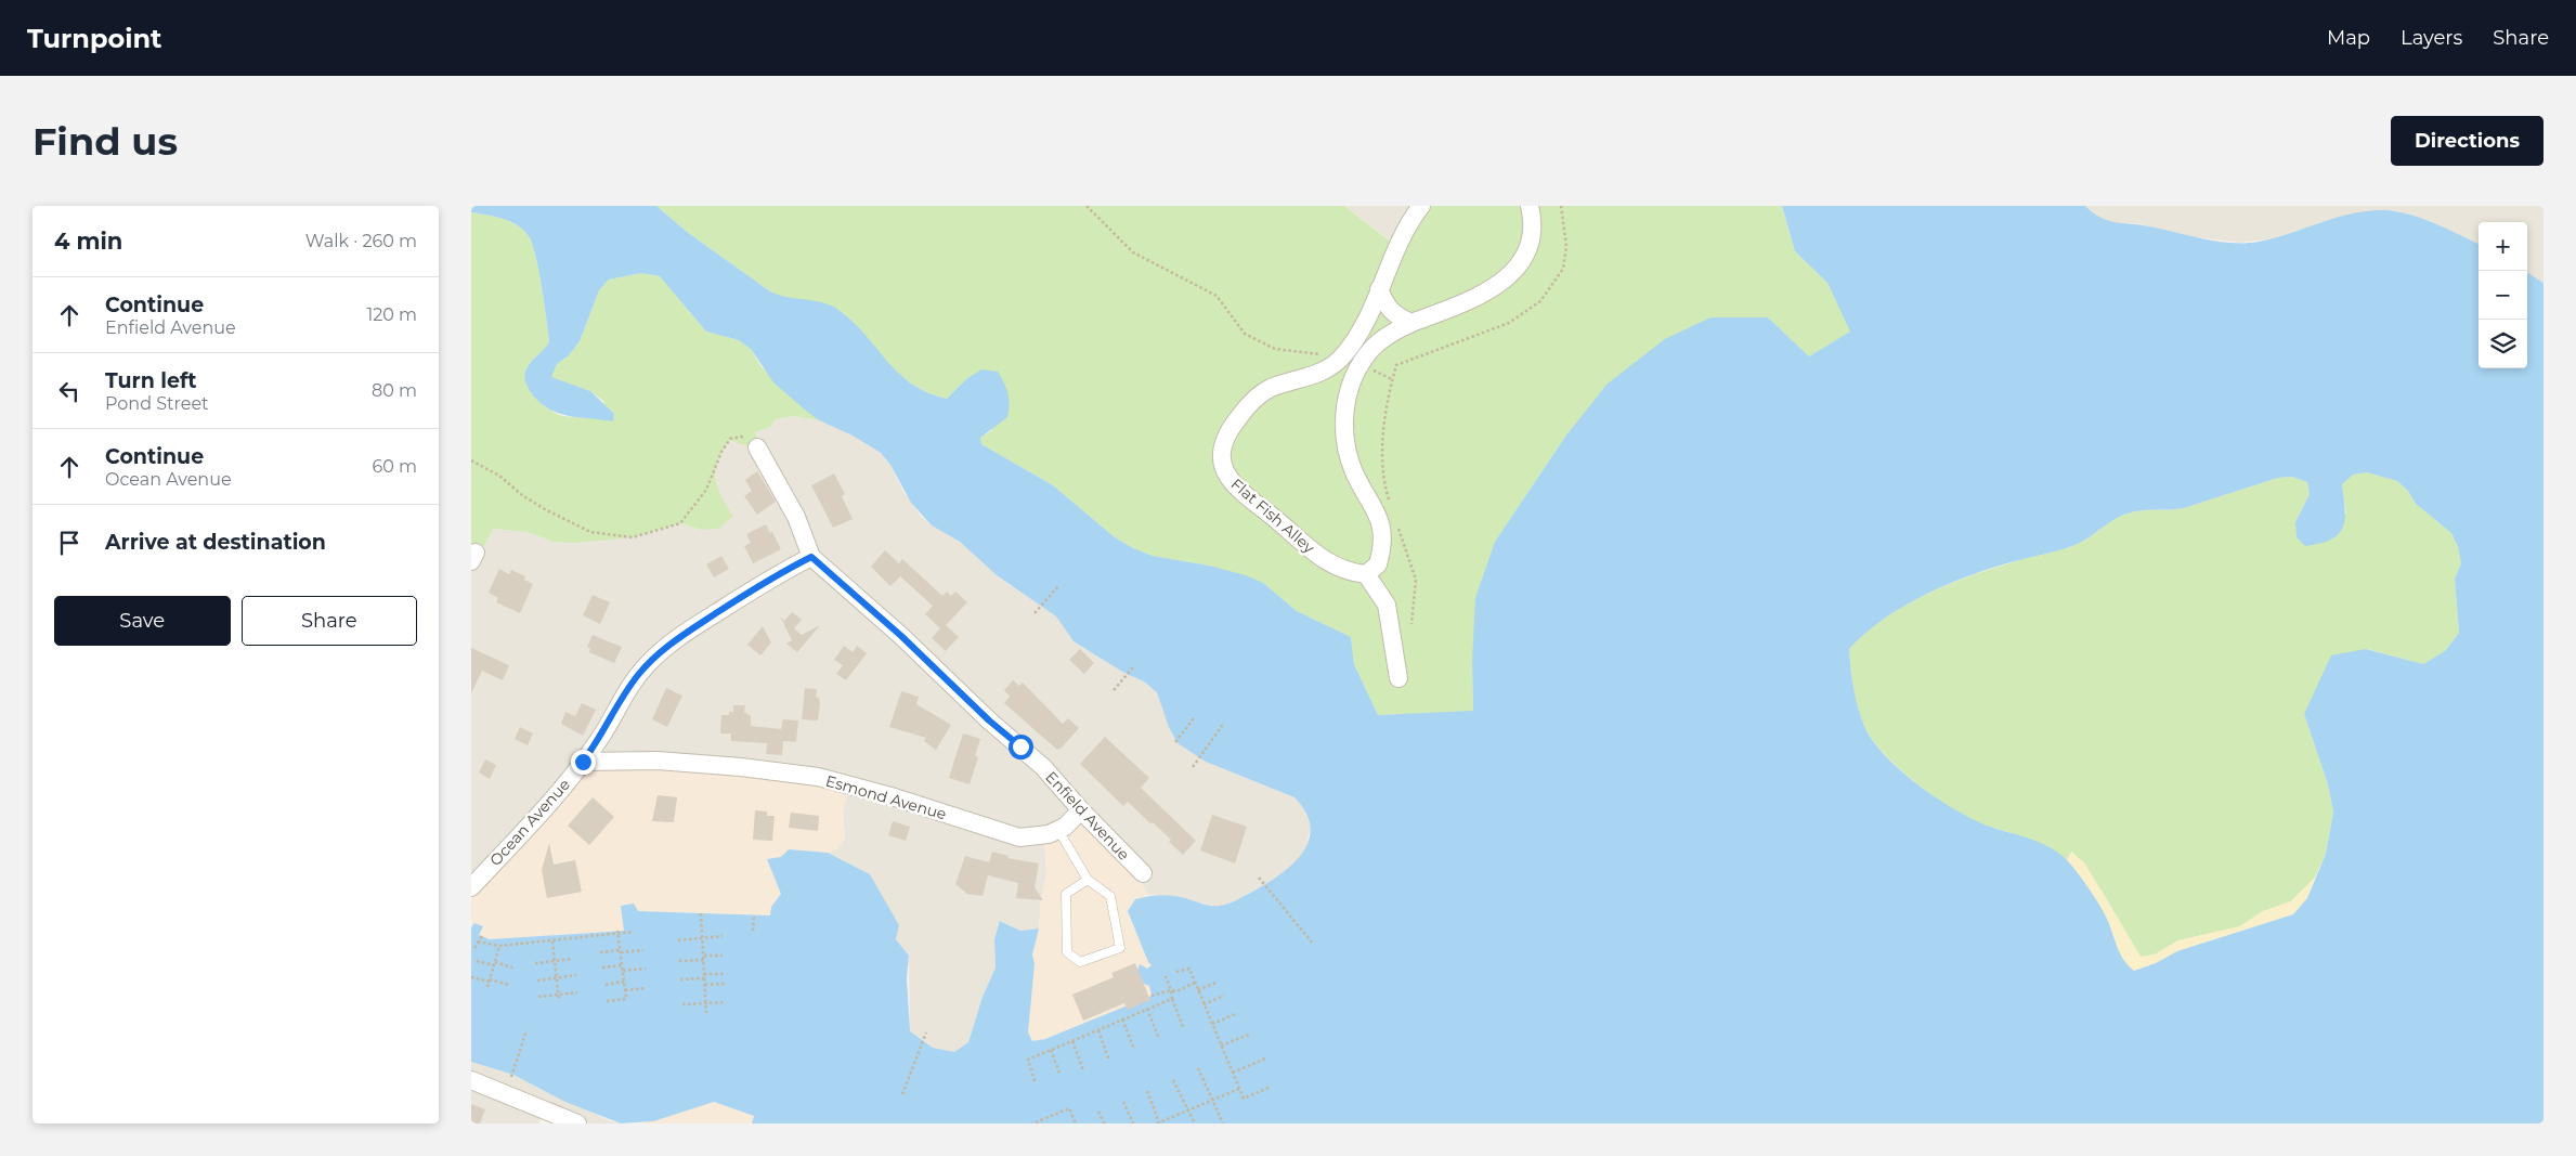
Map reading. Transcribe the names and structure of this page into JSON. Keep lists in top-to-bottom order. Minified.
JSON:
{"streets":{"street":["Flat Fish Alley","Esmond Avenue","Enfield Avenue","Ocean Avenue"]},"crossings":[["Esmond Avenue","Enfield Avenue"],["Esmond Avenue","Ocean Avenue"],["Enfield Avenue","Ocean Avenue"]],"page":{"header":"Turnpoint","nav":["Map","Layers","Share"],"buttons":["Directions",["Save","Share"]],"title":"Find us","heading":["4 min","Walk · 260 m"],"map_buttons":["+","−"],"list":[["Continue","Enfield Avenue","120 m"],["Turn left","Pond Street","80 m"],["Continue","Ocean Avenue","60 m"],"Arrive at destination"]}}
